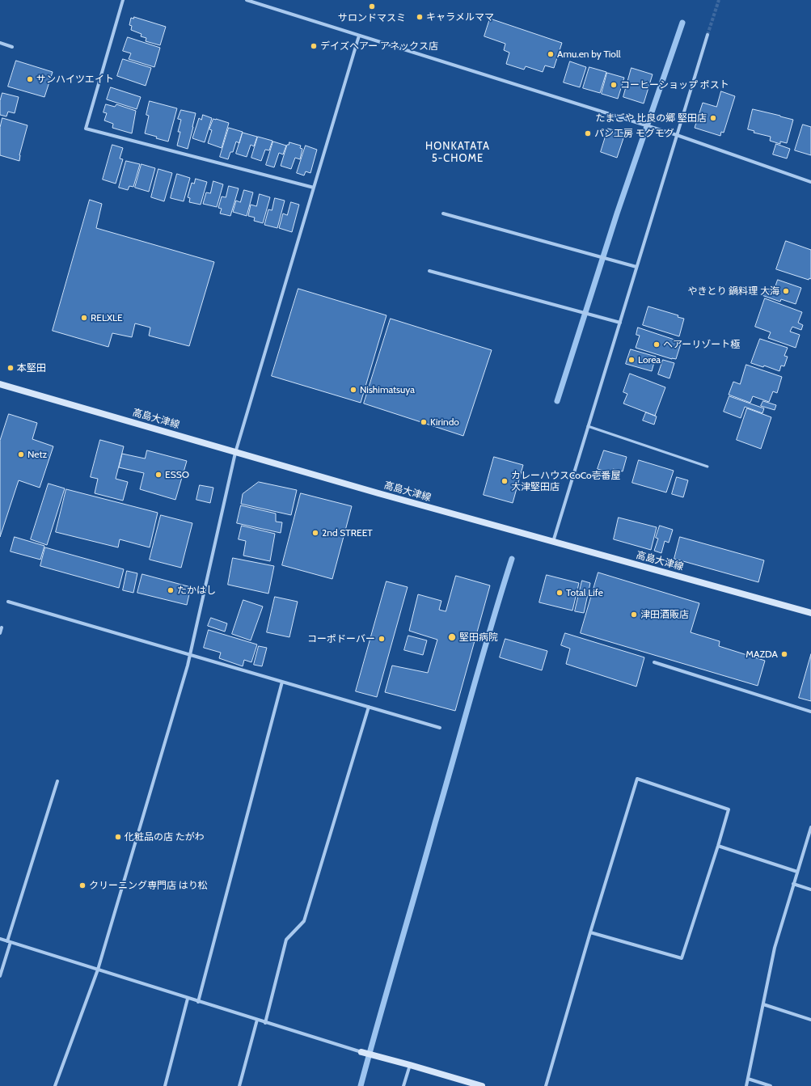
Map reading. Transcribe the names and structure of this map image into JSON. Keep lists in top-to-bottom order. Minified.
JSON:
{"streets":{"main road":["高島大津線"]},"districts":["HONKATATA 5-CHOME"],"places":["サロンドマスミ","キャラメルママ","デイズヘアー アネックス店","Amu.en by Tioll","サンハイツエイト","コーヒーショップ ポスト","たまごや 比良の郷 堅田店","パン工房 モグモグ","やきとり 鍋料理 大海","RELXLE","ヘアーリゾート極","Lorea","本堅田","Nishimatsuya","Kirindo","Netz","ESSO","カレーハウスCoCo壱番屋 大津堅田店","2nd STREET","たかはし","Total Life","津田酒販店","堅田病院","コーポドーバー","MAZDA","化粧品の店 たがわ","クリーニング専門店 はり松"]}
